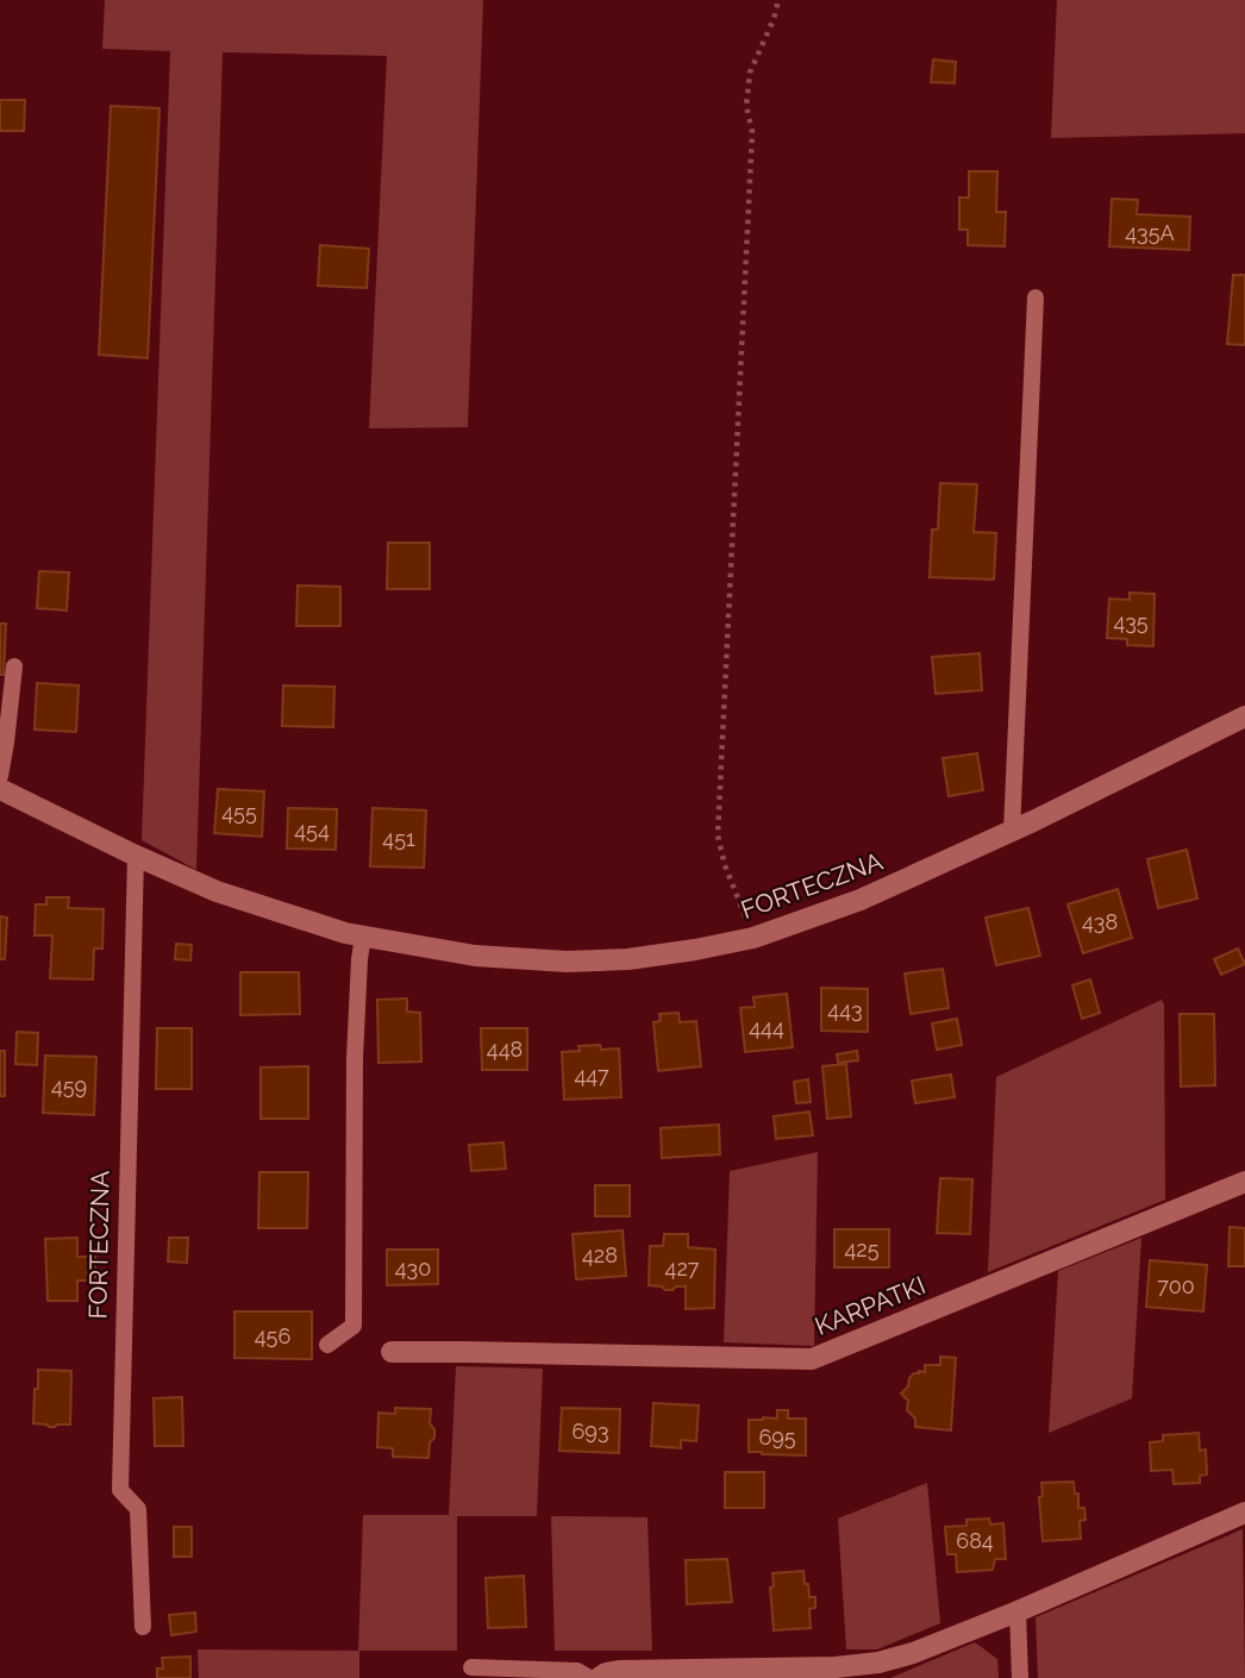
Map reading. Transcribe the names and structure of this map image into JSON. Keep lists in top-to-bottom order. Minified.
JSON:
{"streets":{"street":["FORTECZNA","KARPATKI"]},"house_numbers":["435A","435","455","454","451","438","443","444","448","447","459","425","428","430","427","700","456","693","695","684"]}
